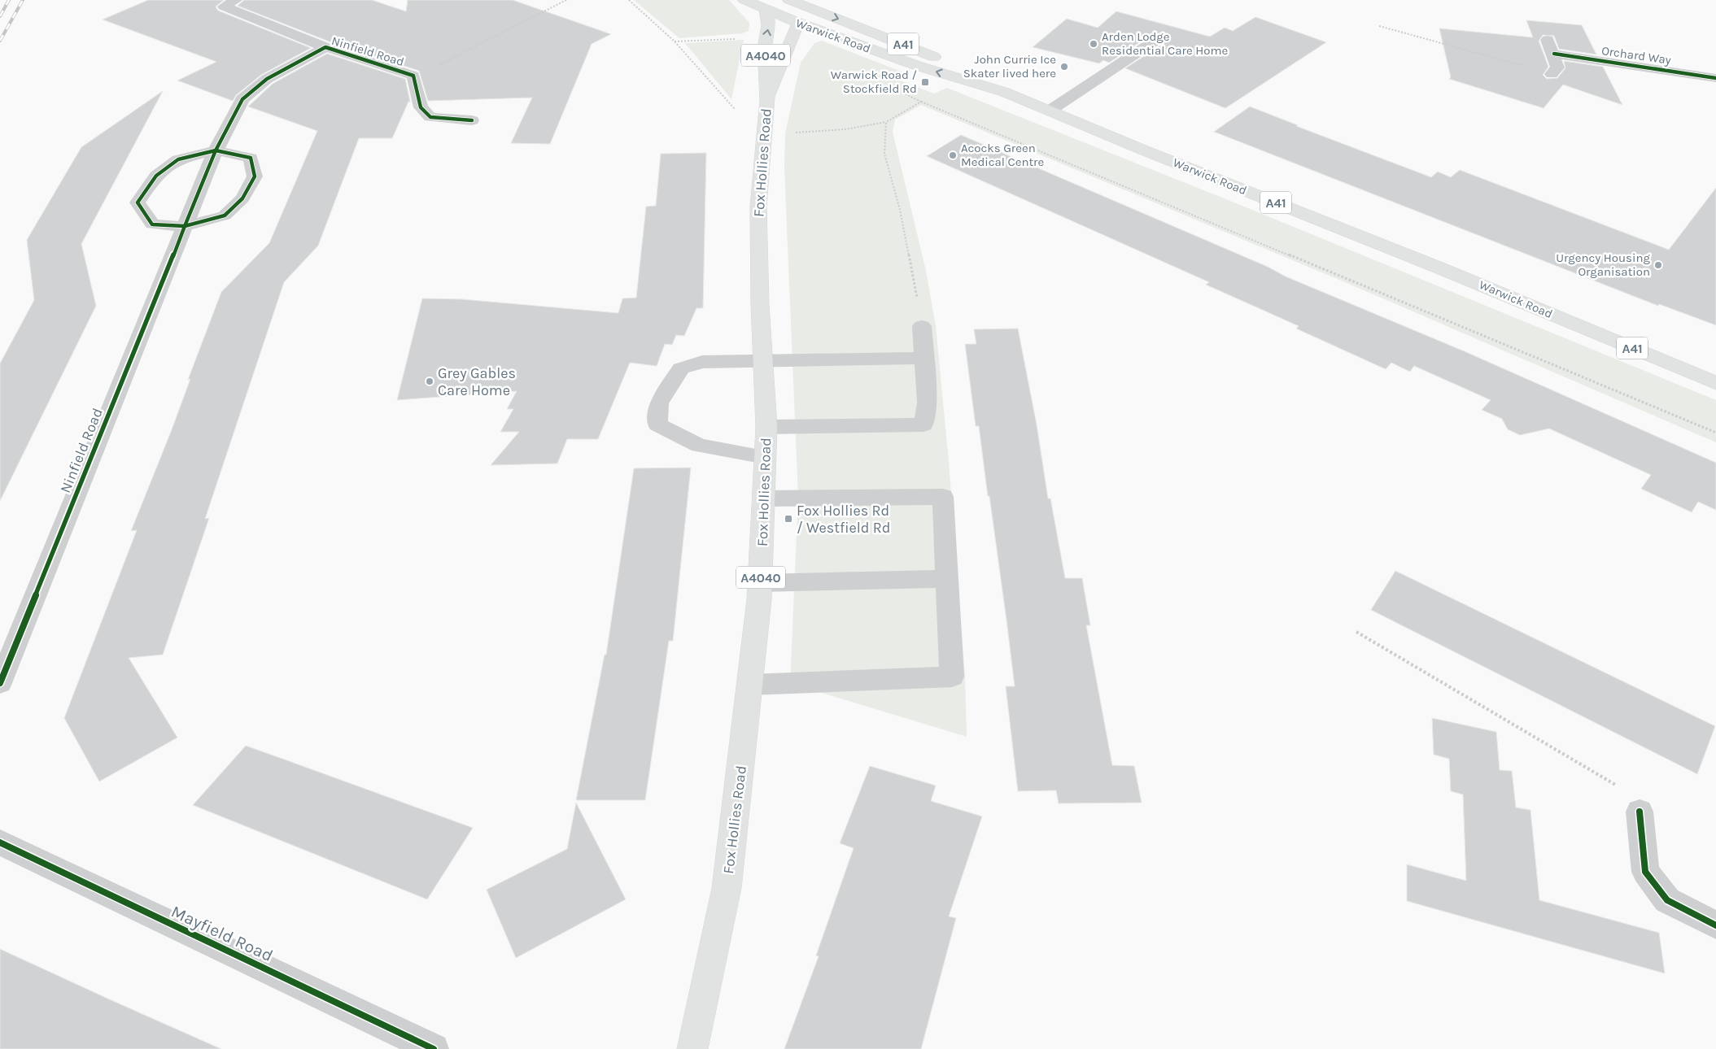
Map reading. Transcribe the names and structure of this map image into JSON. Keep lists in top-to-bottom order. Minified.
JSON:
{"streets":{"main road":["Warwick Road","A41","A4040","Fox Hollies Road"],"street":["Ninfield Road","Orchard Way","Mayfield Road"]},"crossings":[["Warwick Road","A41"],["Warwick Road","Fox Hollies Road"],["A41","Fox Hollies Road"]],"places":{"other":["Arden Lodge Residential Care Home","John Currie Ice Skater lived here","Acocks Green Medical Centre","Urgency Housing Organisation","Grey Gables Care Home"],"transit":["Warwick Road / Stockfield Rd","Fox Hollies Rd / Westfield Rd"]}}
